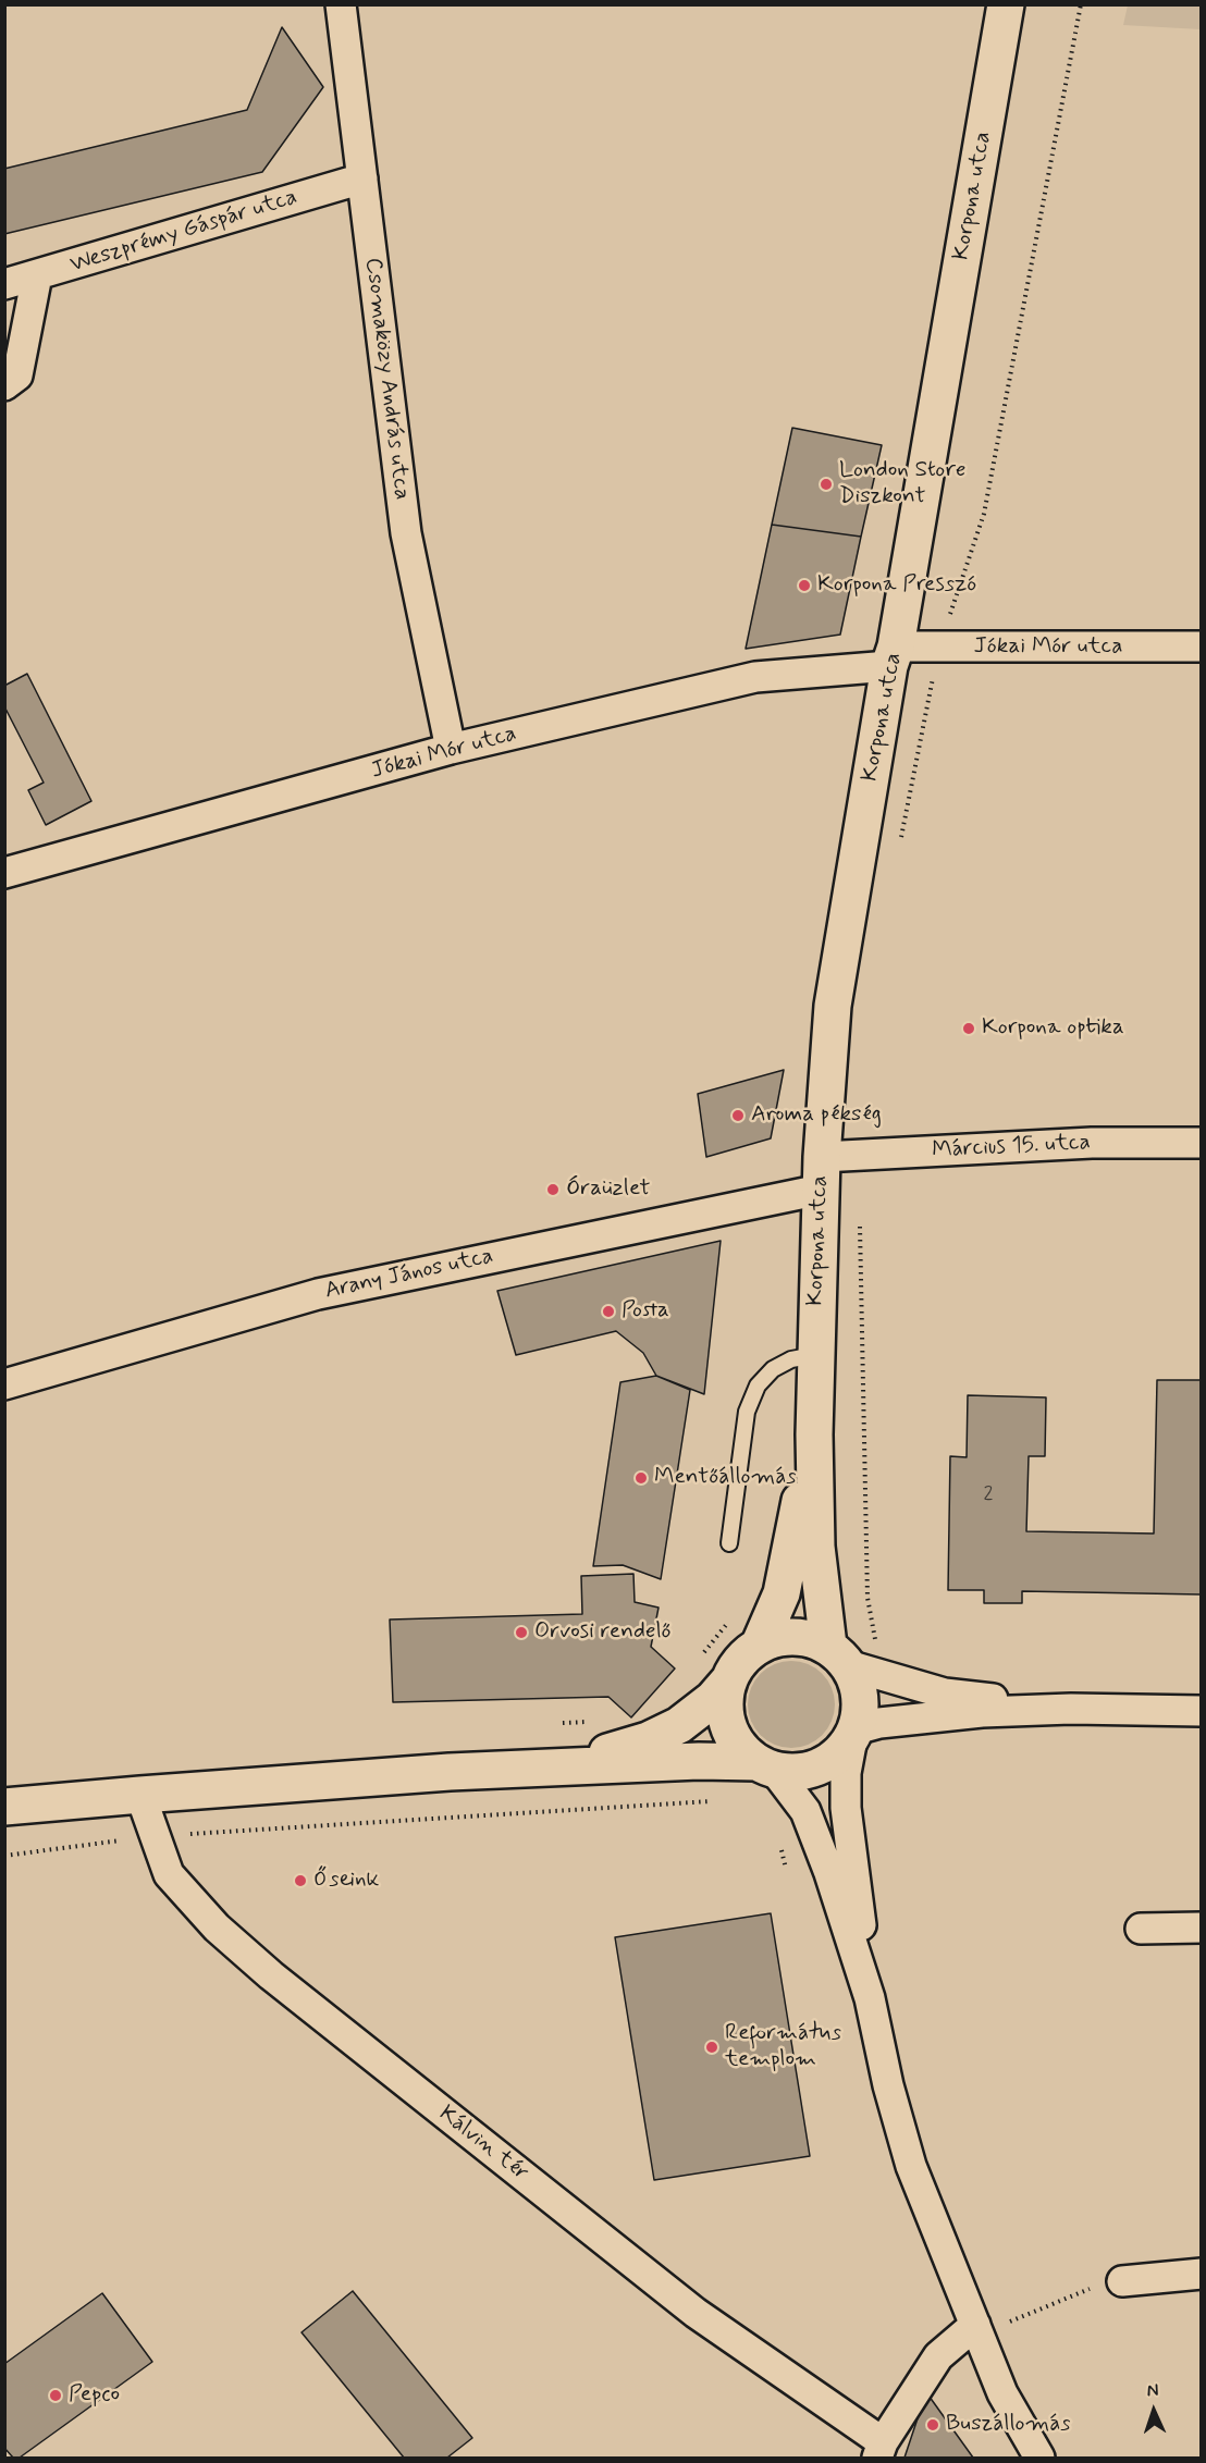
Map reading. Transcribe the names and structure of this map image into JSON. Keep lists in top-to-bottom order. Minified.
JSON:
{"streets":{"street":["Korpona utca","Weszprémy Gáspár utca","Csomaközy András utca","Jókai Mór utca","Március 15. utca","Arany János utca","Kálvin tér"]},"crossings":[["Korpona utca","Jókai Mór utca"],["Korpona utca","Március 15. utca"],["Korpona utca","Arany János utca"],["Weszprémy Gáspár utca","Csomaközy András utca"],["Csomaközy András utca","Jókai Mór utca"],["Március 15. utca","Arany János utca"]],"places":["London Store Diszkont","Korpona Presszó","Korpona optika","Aroma pékség","Óraüzlet","Posta","Mentőállomás","Orvosi rendelő","Őseink","Református templom","Pepco","Buszállomás"],"house_numbers":["2"],"north":"top"}
